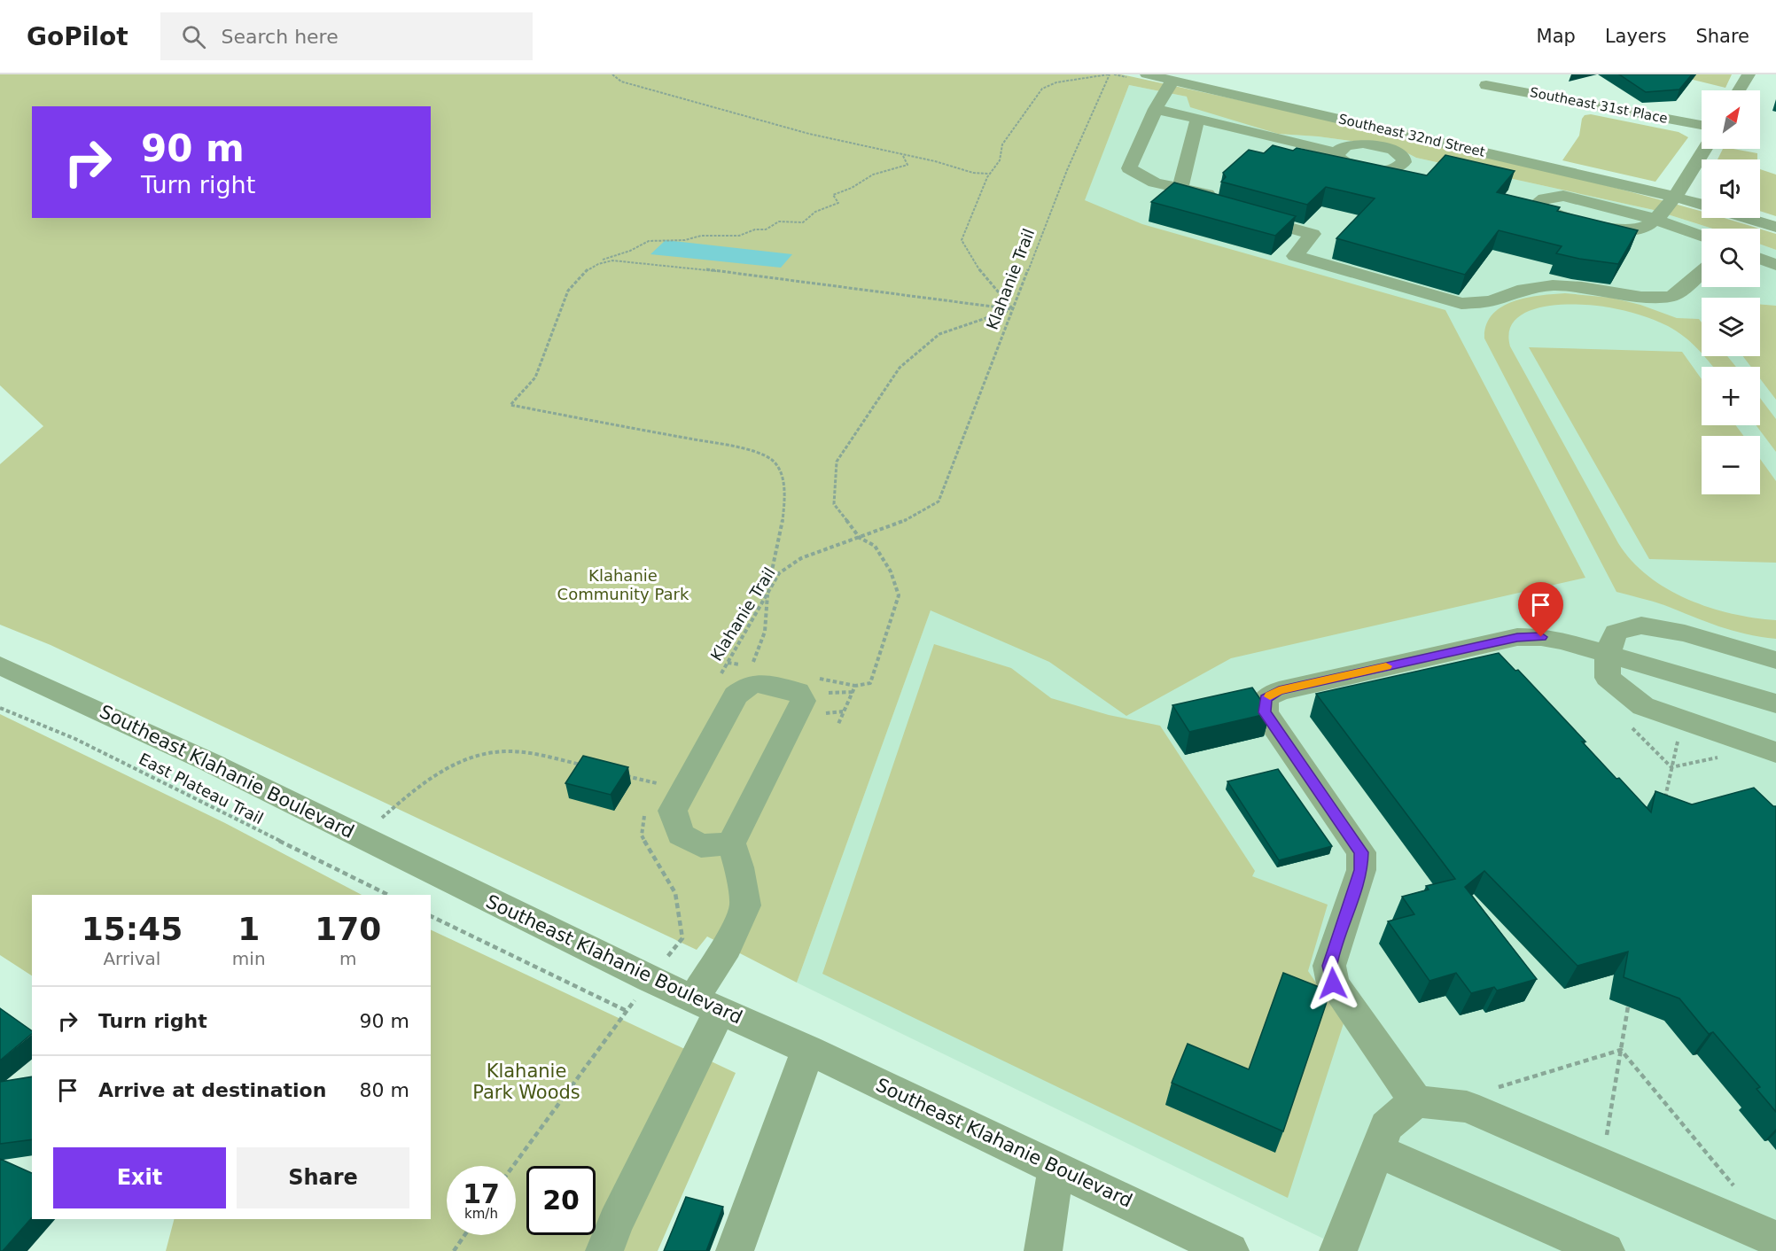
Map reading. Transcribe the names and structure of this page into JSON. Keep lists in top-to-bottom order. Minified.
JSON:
{"streets":{"street":["Southeast 31st Place","Southeast 32nd Street","Southeast Klahanie Boulevard"],"path":["Klahanie Trail","East Plateau Trail"]},"parks":["Klahanie Community Park","Klahanie Park Woods"],"north":"top right","page":{"header":"GoPilot","search":"Search here","nav":["Map","Layers","Share"],"map_buttons":["+","−"],"turn":["90 m","Turn right"],"eta":["15:45","Arrival","1","min","170","m"],"list":[{"name":"Turn right","value":"90 m"},{"name":"Arrive at destination","value":"80 m"}],"buttons":["Exit","Share"],"speed":"17 km/h","limit":"20"}}
